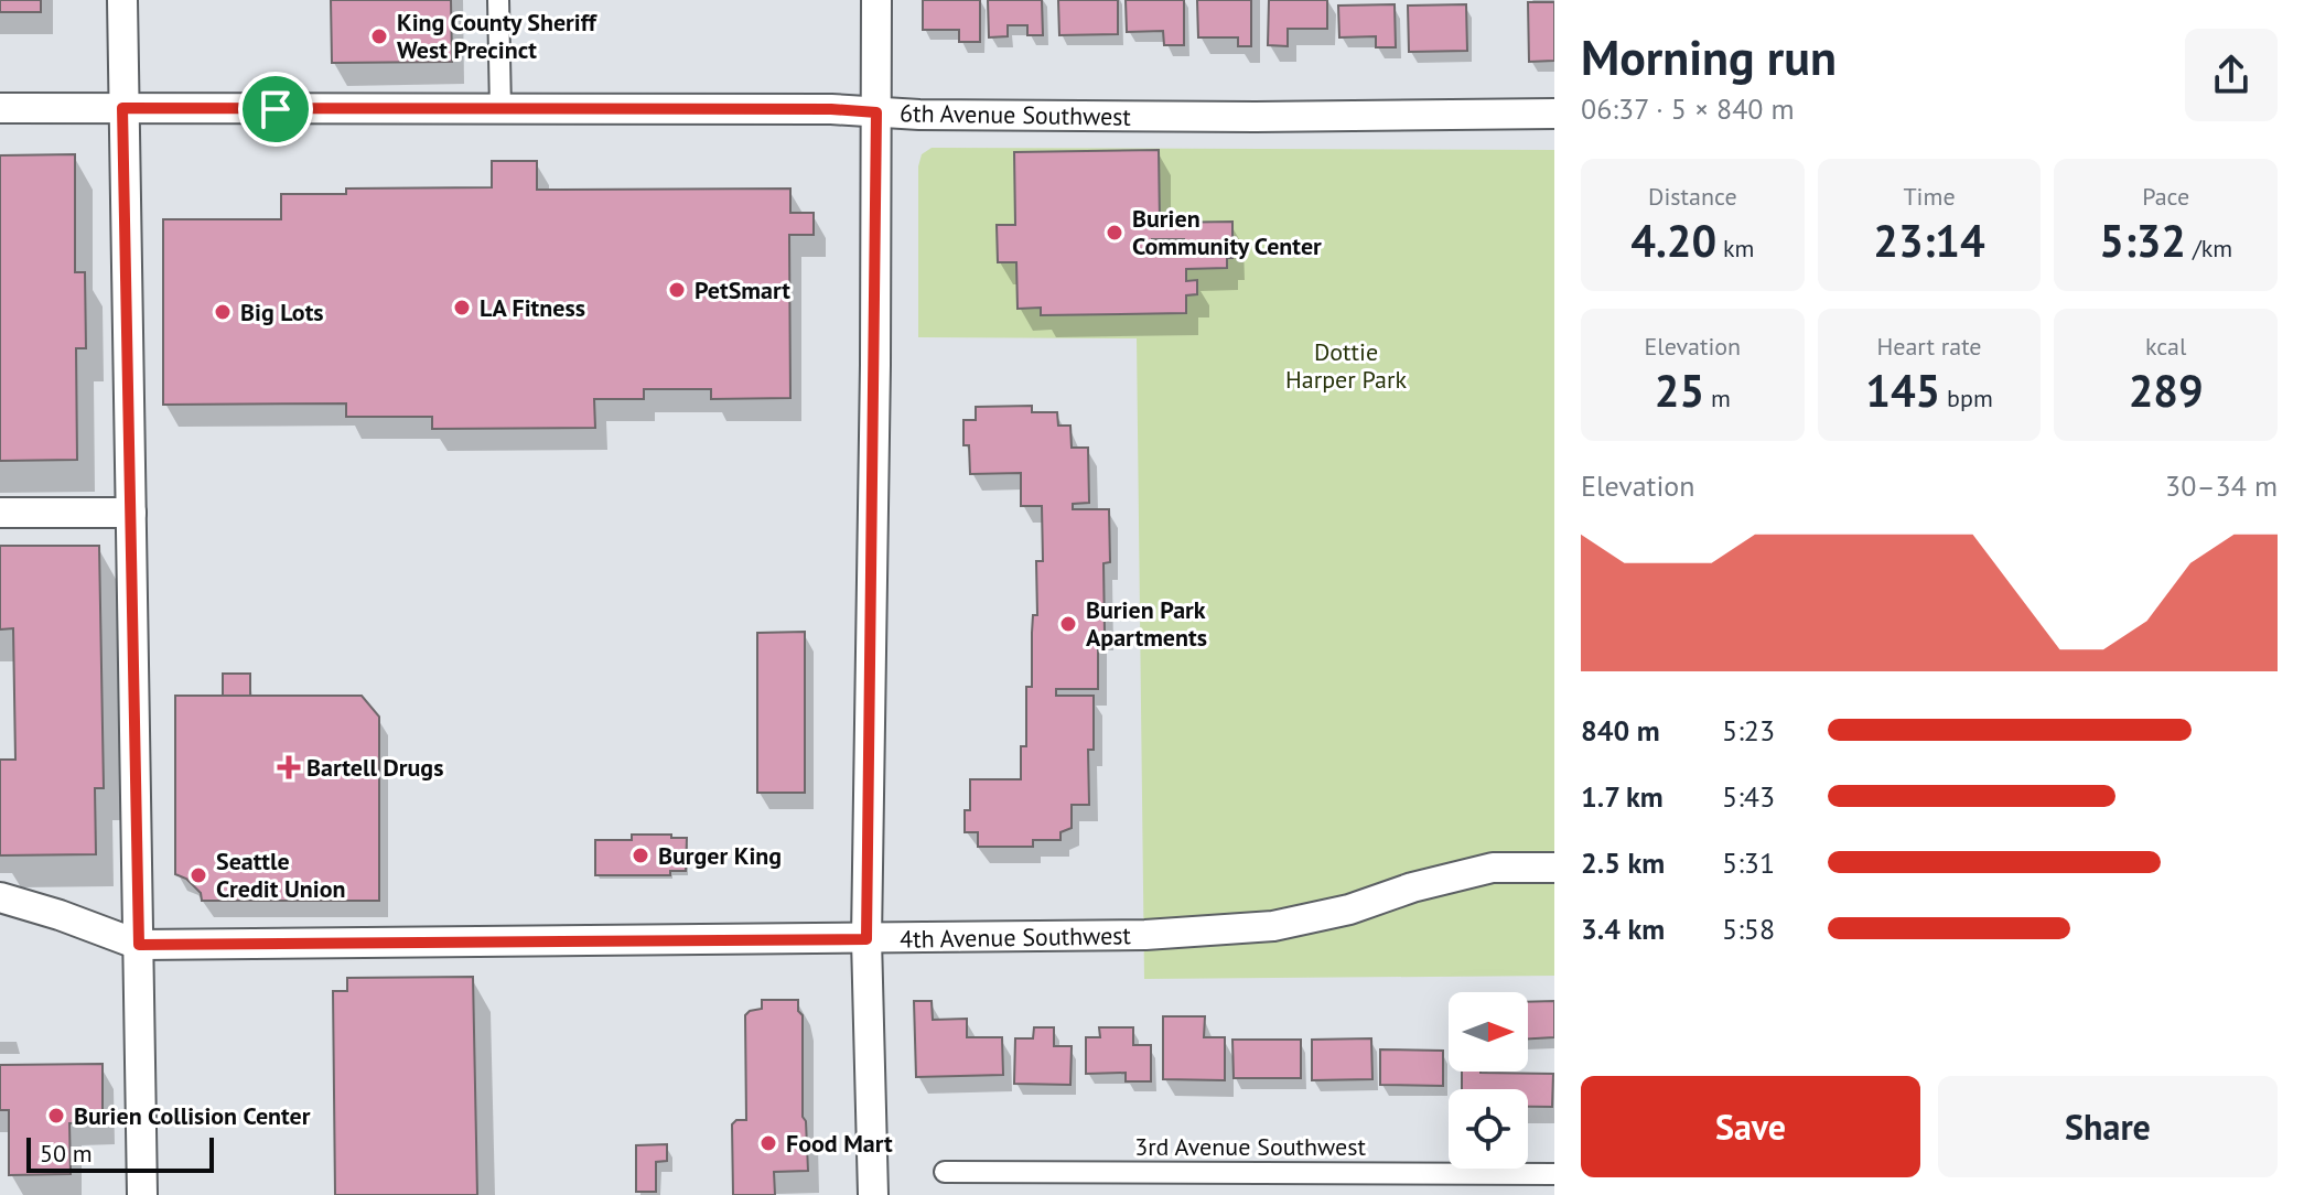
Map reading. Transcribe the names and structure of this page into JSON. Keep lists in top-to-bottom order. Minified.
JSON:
{"streets":{"street":["6th Avenue Southwest","4th Avenue Southwest","3rd Avenue Southwest"]},"parks":["Dottie Harper Park"],"places":{"other":["King County Sheriff West Precinct","Burien Community Center","PetSmart","LA Fitness","Big Lots","Burien Park Apartments","Burger King","Seattle Credit Union","Burien Collision Center","Food Mart"],"health":["Bartell Drugs"]},"scale_bar":"50 m","north":"right","page":{"heading":["Morning run","06:37 · 5 × 840 m"],"stats":[["Distance","4.20 km"],["Time","23:14"],["Pace","5:32 /km"],["Elevation","25 m"],["Heart rate","145 bpm"],["kcal","289"]],"chart":["Elevation","30–34 m"],"list":[{"name":"840 m","note":"5:23"},{"name":"1.7 km","note":"5:43"},{"name":"2.5 km","note":"5:31"},{"name":"3.4 km","note":"5:58"}],"buttons":["Save","Share"],"scale":"50 m"}}
